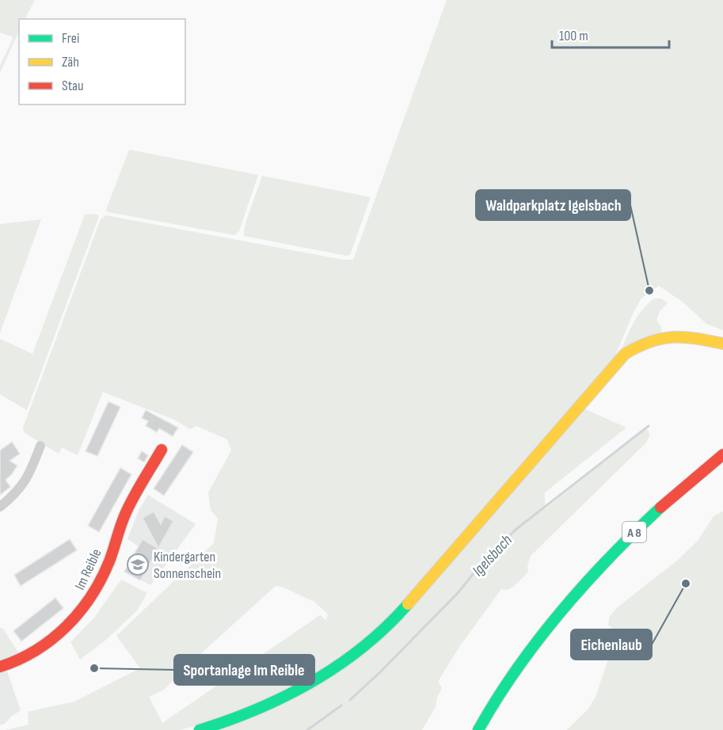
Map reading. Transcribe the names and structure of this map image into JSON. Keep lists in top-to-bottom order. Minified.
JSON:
{"streets":{"main road":["A 8","Im Reible"]},"water":["Igelsbach"],"places":{"other":["Waldparkplatz Igelsbach","Eichenlaub","Sportanlage Im Reible"],"school or university":["Kindergarten Sonnenschein"]},"legend":["Frei","Zäh","Stau"],"scale_bar":"100 m"}
